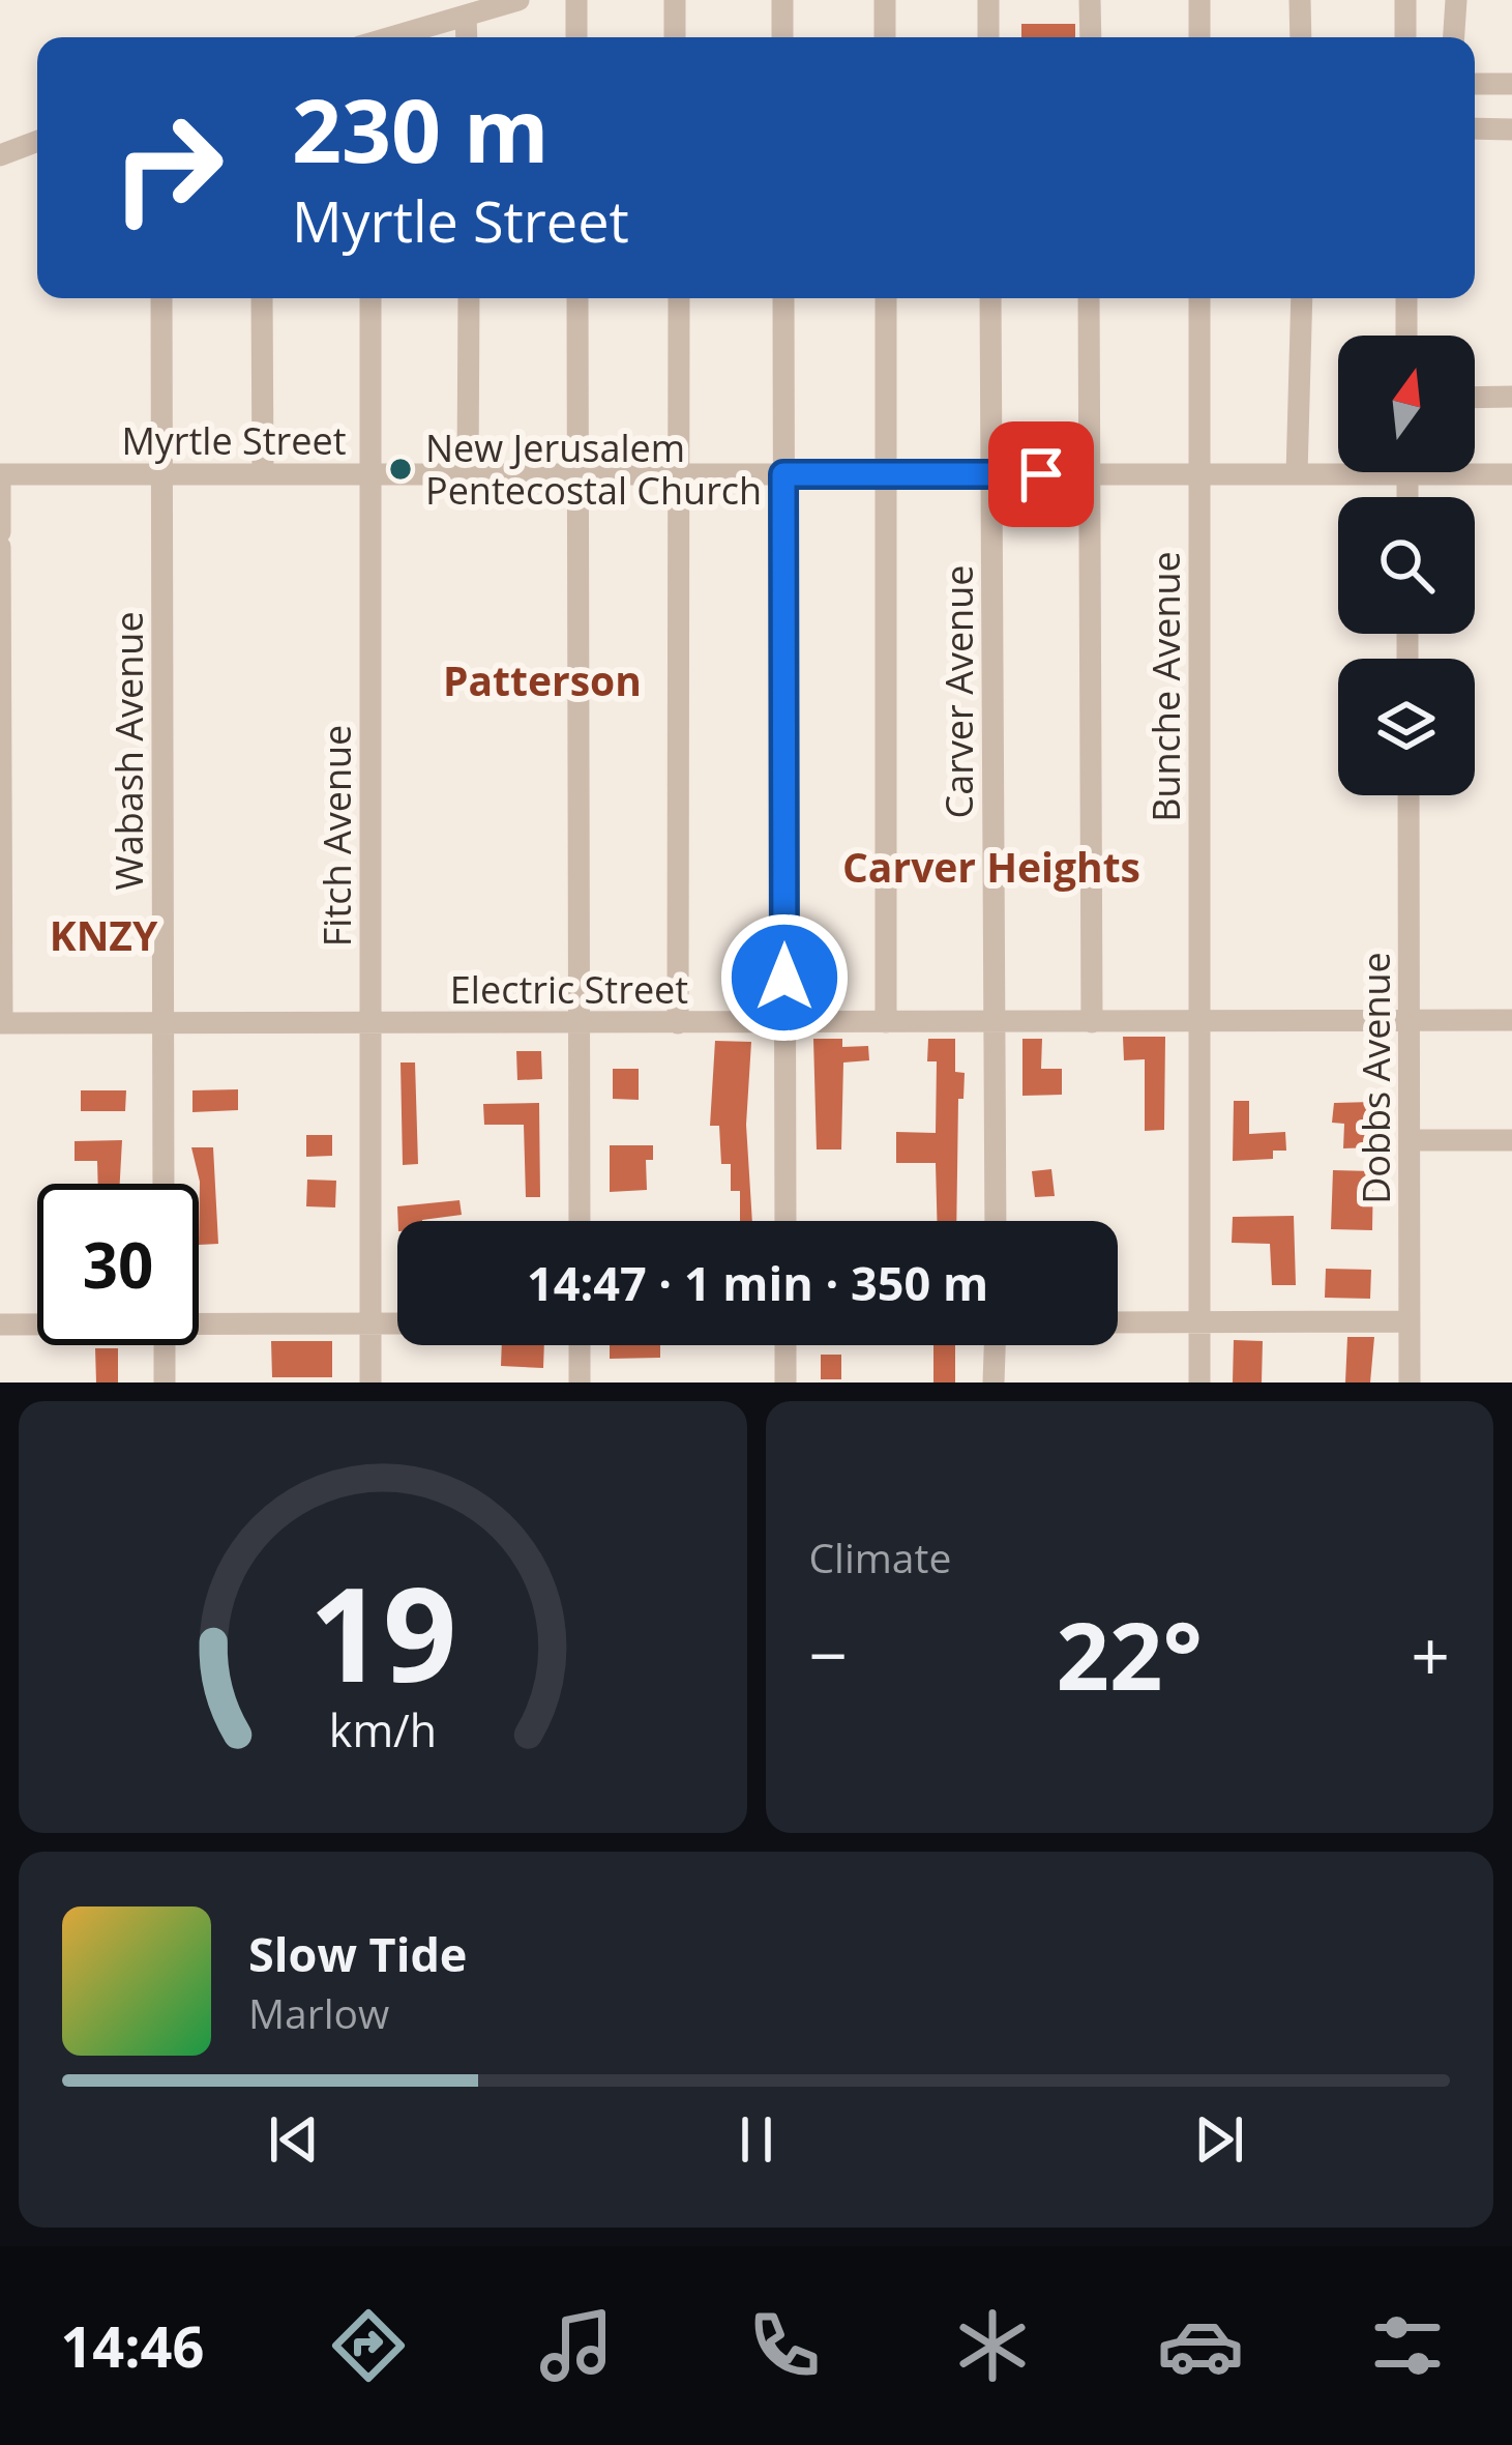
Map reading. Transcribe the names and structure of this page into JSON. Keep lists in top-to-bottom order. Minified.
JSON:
{"streets":{"street":["Myrtle Street","Bunche Avenue","Carver Avenue","Wabash Avenue","Fitch Avenue","Electric Street","Dobbs Avenue"]},"crossings":[["Myrtle Street","Bunche Avenue"],["Myrtle Street","Carver Avenue"],["Myrtle Street","Wabash Avenue"],["Myrtle Street","Fitch Avenue"],["Bunche Avenue","Electric Street"],["Carver Avenue","Electric Street"],["Wabash Avenue","Electric Street"],["Fitch Avenue","Electric Street"],["Electric Street","Dobbs Avenue"]],"districts":["Patterson","Carver Heights","KNZY"],"places":["New Jerusalem Pentecostal Church"],"north":"top","page":{"turn":["230 m","Myrtle Street"],"limit":"30","trip":"14:47 · 1 min · 350 m","tile":"Climate","heat":["−","22°","+"],"song":["Slow Tide","Marlow"],"tabs":"14:46","gauge":["19","km/h"]}}
